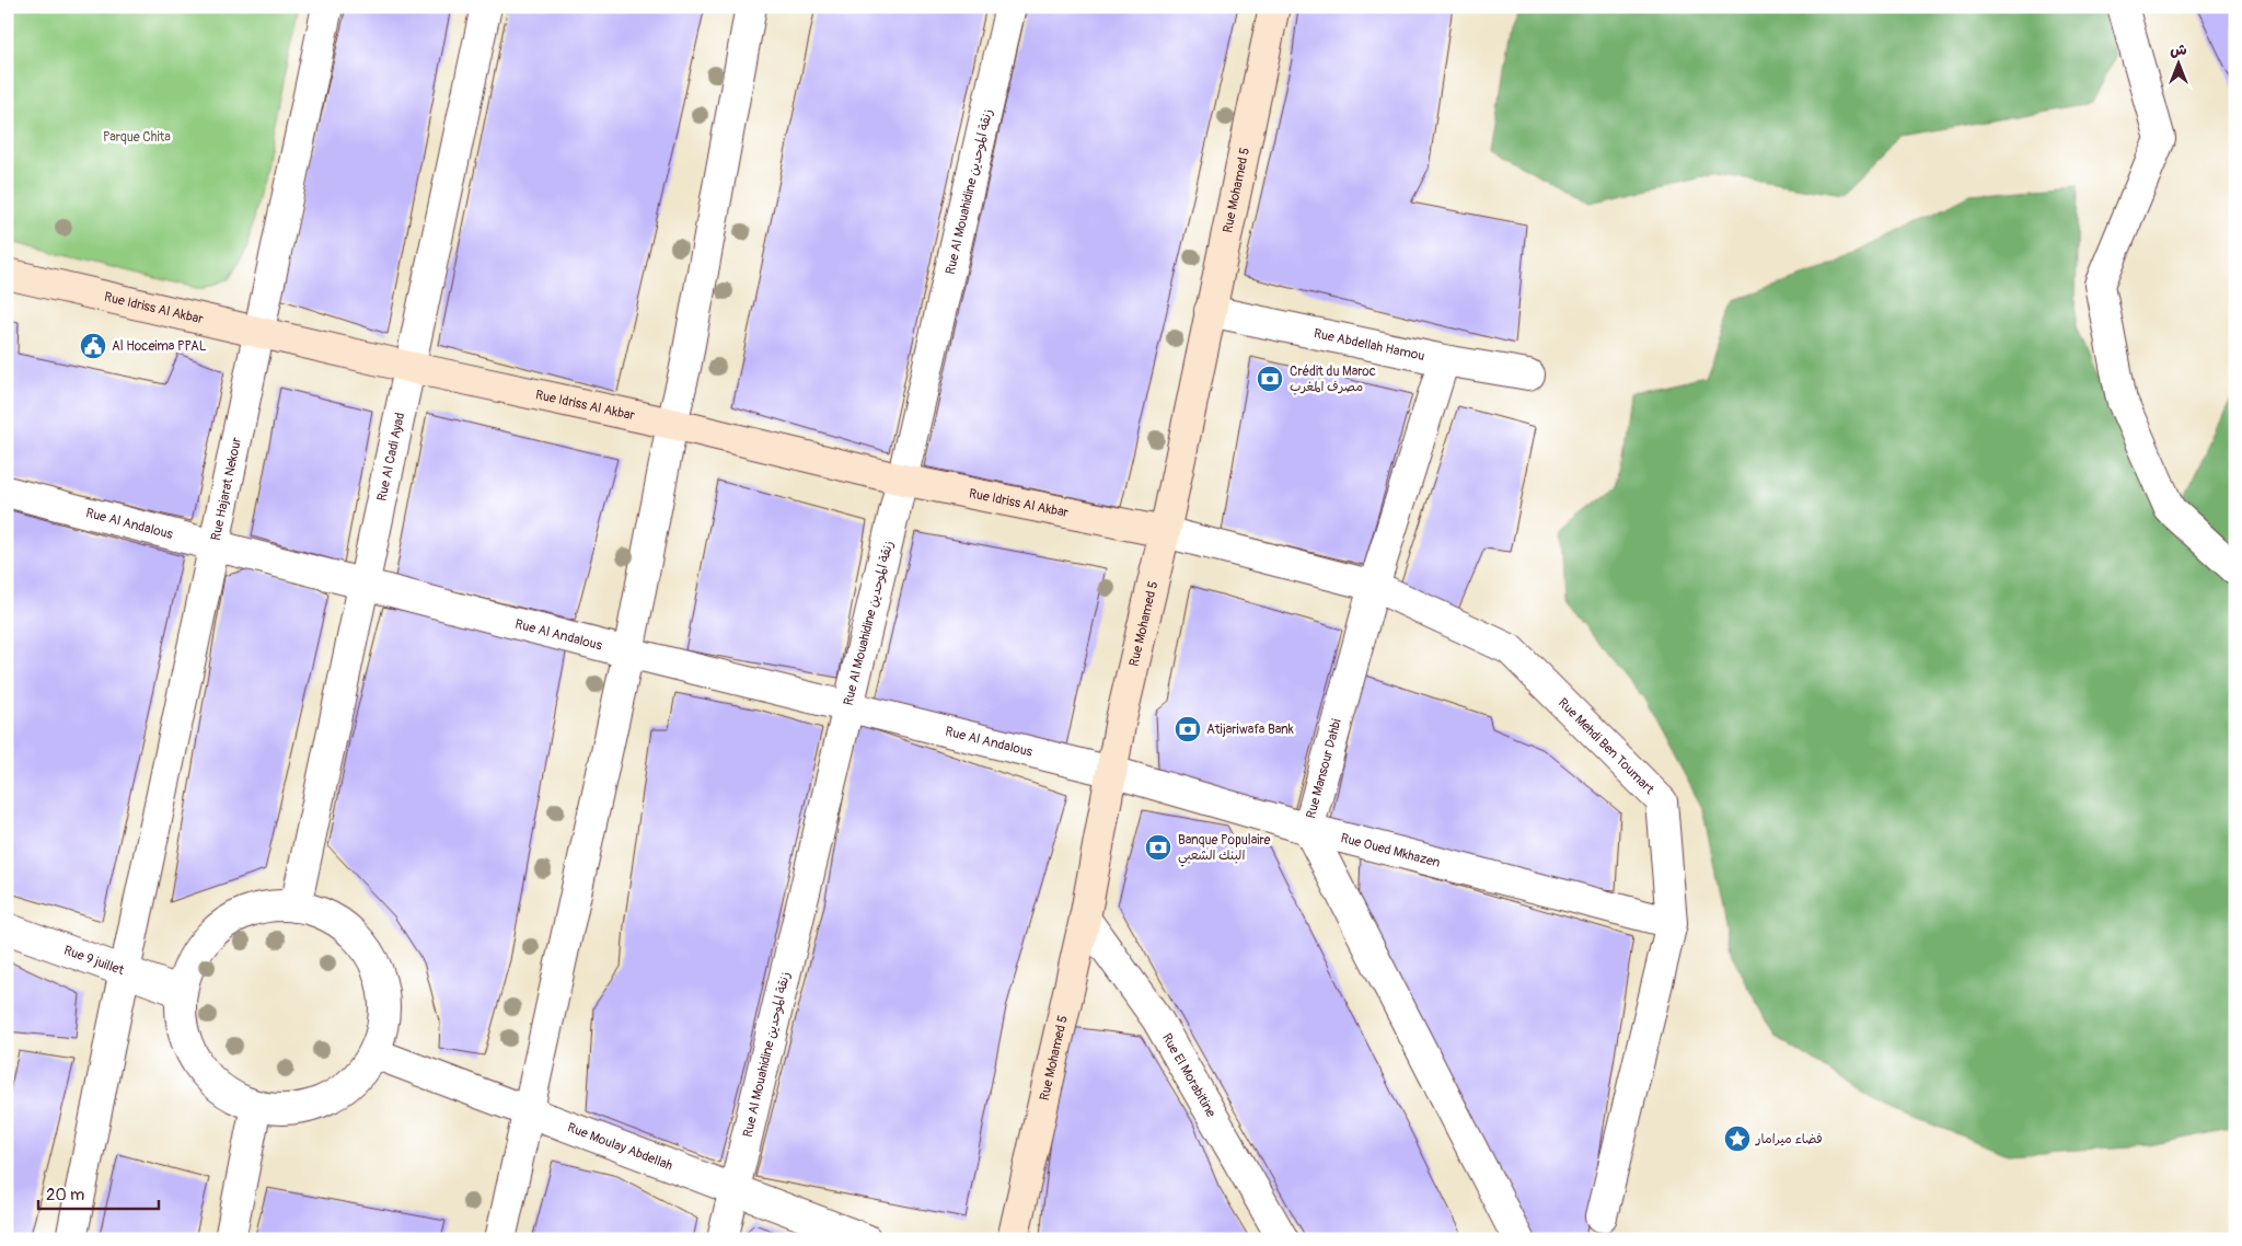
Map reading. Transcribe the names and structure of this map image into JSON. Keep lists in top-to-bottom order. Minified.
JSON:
{"streets":{"street":["Rue Mohamed 5","Rue Al Mouahidine زنقة الموحدين","Rue Idriss Al Akbar","Rue Abdellah Hamou","Rue Al Cadi Ayad","Rue Hajarat Nekour","Rue Al Andalous","Rue Mehdi Ben Toumart","Rue Mansour Dahbi","Rue Oued Mkhazen","Rue 9 juillet","Rue El Morabitine","Rue Moulay Abdellah"]},"crossings":[["Rue Mohamed 5","Rue Idriss Al Akbar"],["Rue Mohamed 5","Rue Abdellah Hamou"],["Rue Mohamed 5","Rue Al Andalous"],["Rue Mohamed 5","Rue Mehdi Ben Toumart"],["Rue Mohamed 5","Rue Oued Mkhazen"],["Rue Mohamed 5","Rue El Morabitine"],["Rue Al Mouahidine زنقة الموحدين","Rue Idriss Al Akbar"],["Rue Al Mouahidine زنقة الموحدين","Rue Al Andalous"],["Rue Al Mouahidine زنقة الموحدين","Rue Moulay Abdellah"],["Rue Idriss Al Akbar","Rue Al Cadi Ayad"],["Rue Idriss Al Akbar","Rue Hajarat Nekour"],["Rue Idriss Al Akbar","Rue Mehdi Ben Toumart"],["Rue Abdellah Hamou","Rue Mansour Dahbi"],["Rue Al Cadi Ayad","Rue Al Andalous"],["Rue Hajarat Nekour","Rue Al Andalous"],["Rue Hajarat Nekour","Rue 9 juillet"],["Rue Al Andalous","Rue Oued Mkhazen"],["Rue Mehdi Ben Toumart","Rue Mansour Dahbi"],["Rue Mehdi Ben Toumart","Rue Oued Mkhazen"],["Rue Mansour Dahbi","Rue Oued Mkhazen"]],"parks":["Parque Chita"],"places":{"public building":["Al Hoceima PPAL"],"bank":["Crédit du Maroc مصرف المغرب","Atijariwafa Bank","Banque Populaire البنك الشعبي"],"place":["فضاء ميرامار"]},"scale_bar":"20 m","north":"top"}
